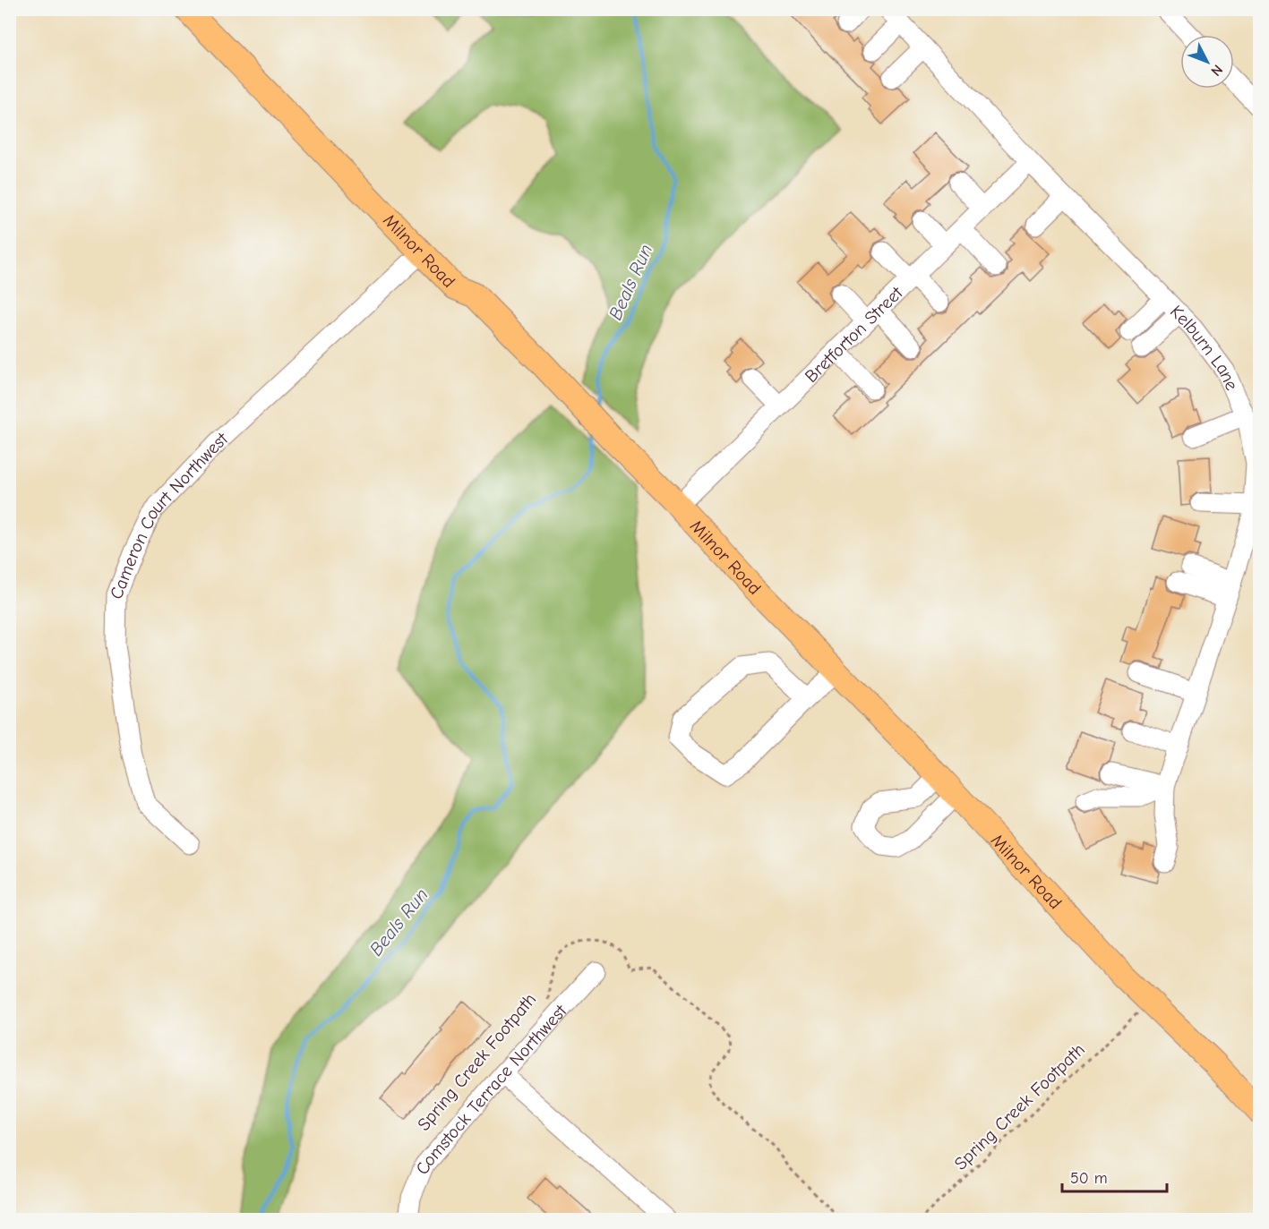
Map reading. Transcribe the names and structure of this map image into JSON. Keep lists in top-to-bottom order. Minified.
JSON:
{"streets":{"main road":["Milnor Road"],"street":["Bretforton Street","Kelburn Lane","Cameron Court Northwest","Comstock Terrace Northwest"],"path":["Spring Creek Footpath"]},"crossings":[["Milnor Road","Bretforton Street"],["Milnor Road","Cameron Court Northwest"],["Bretforton Street","Kelburn Lane"]],"water":["Beals Run"],"scale_bar":"50 m","north":"bottom right"}
